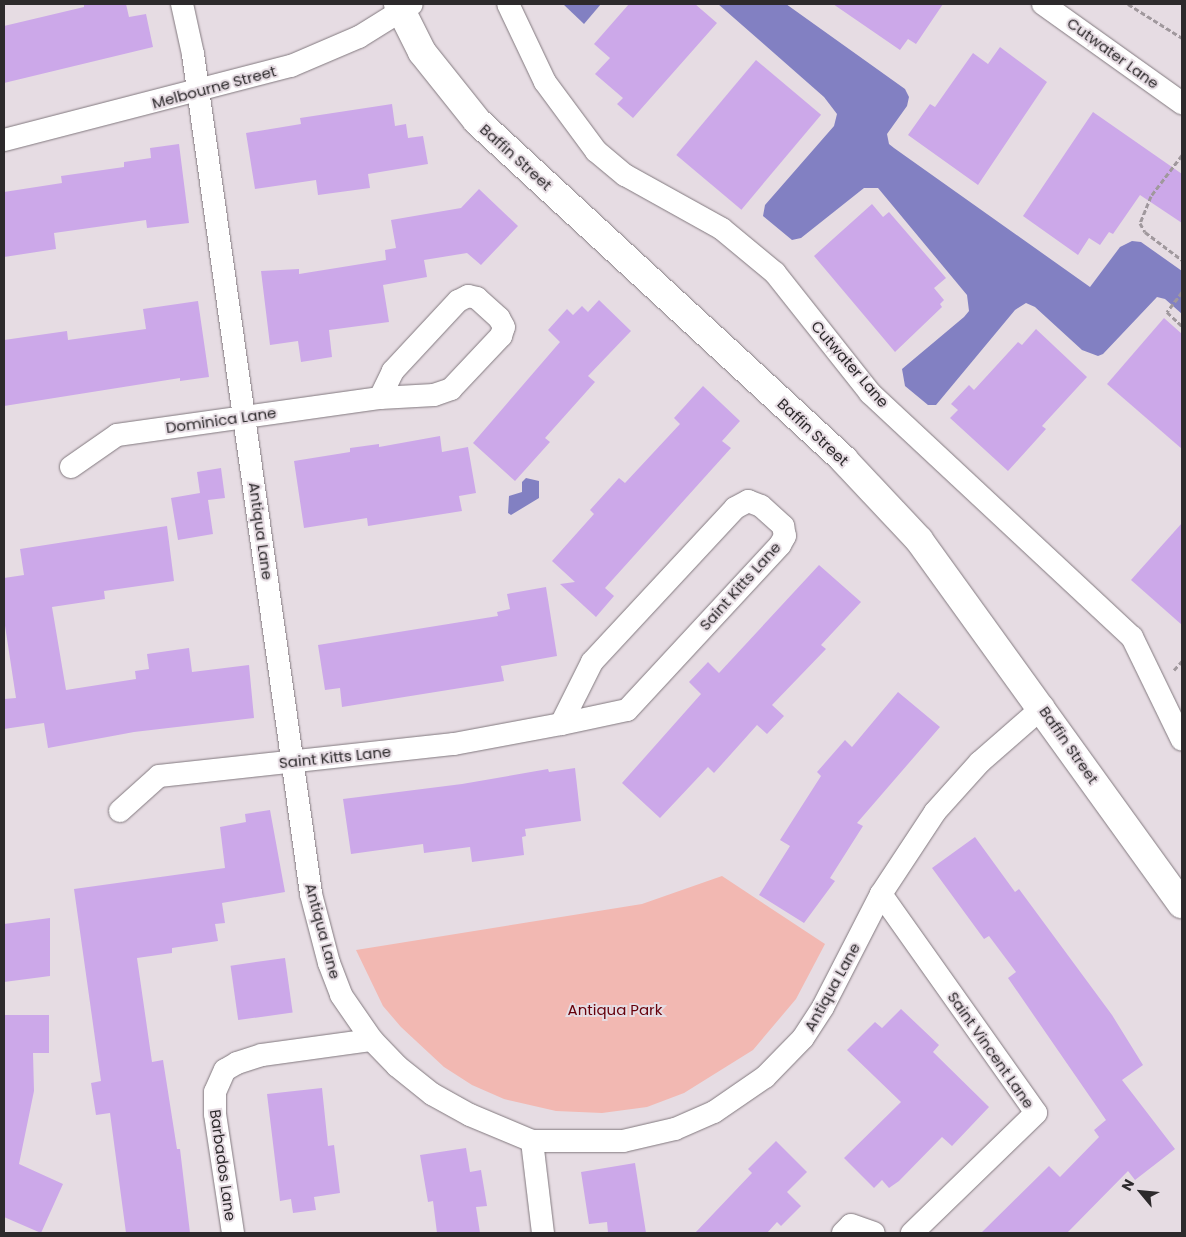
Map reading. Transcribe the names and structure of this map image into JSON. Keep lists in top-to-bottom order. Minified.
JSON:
{"streets":{"street":["Cutwater Lane","Melbourne Street","Baffin Street","Dominica Lane","Antiqua Lane","Saint Kitts Lane","Saint Vincent Lane","Barbados Lane"]},"crossings":[["Melbourne Street","Baffin Street"],["Melbourne Street","Antiqua Lane"],["Baffin Street","Antiqua Lane"],["Dominica Lane","Antiqua Lane"],["Antiqua Lane","Saint Kitts Lane"],["Antiqua Lane","Saint Vincent Lane"],["Antiqua Lane","Barbados Lane"]],"parks":["Antiqua Park"],"north":"top left"}
